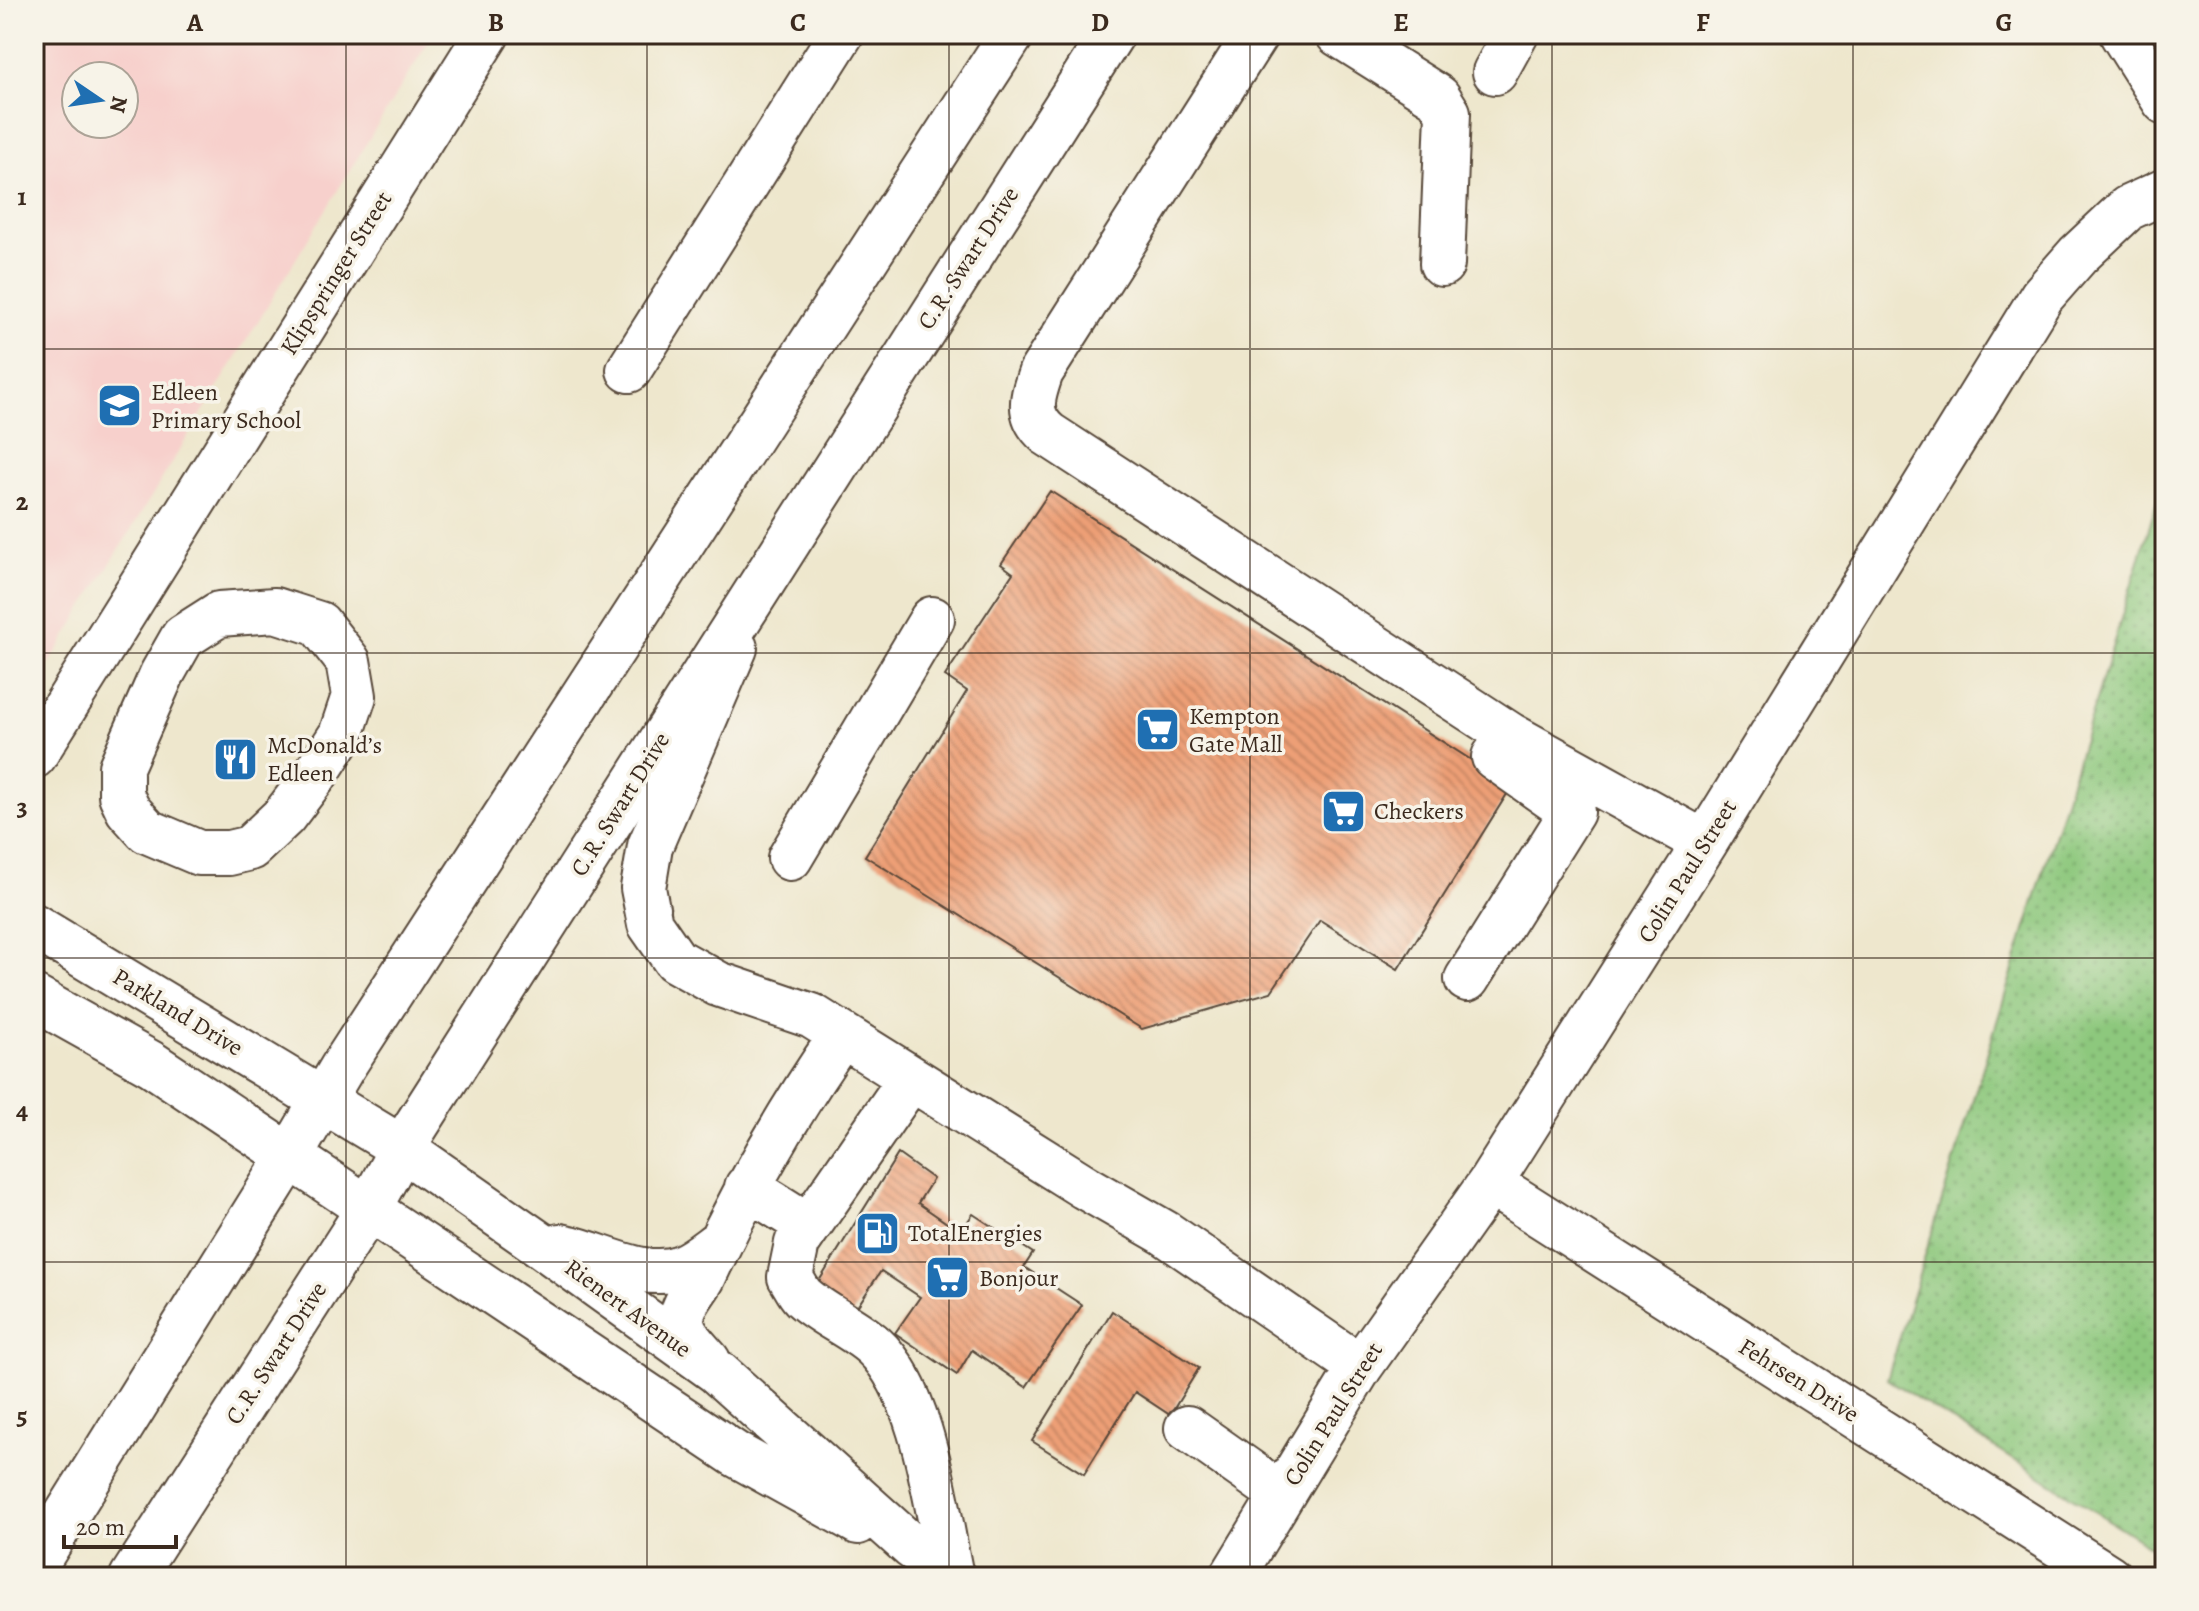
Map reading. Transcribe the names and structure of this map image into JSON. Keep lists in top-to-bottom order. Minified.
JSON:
{"streets":{"street":["C.R. Swart Drive","Klipspringer Street","Colin Paul Street","Parkland Drive","Rienert Avenue","Fehrsen Drive"]},"crossings":[["C.R. Swart Drive","Rienert Avenue"],["Colin Paul Street","Fehrsen Drive"],["Parkland Drive","Rienert Avenue"]],"places":{"school or university":["Edleen Primary School"],"supermarket":["Kempton Gate Mall","Checkers","Bonjour"],"restaurant":["McDonald’s Edleen"],"fuel station":["TotalEnergies"]},"scale_bar":"20 m","north":"right","grid":{"columns":["A","B","C","D","E","F","G"],"rows":["1","2","3","4","5"]}}
